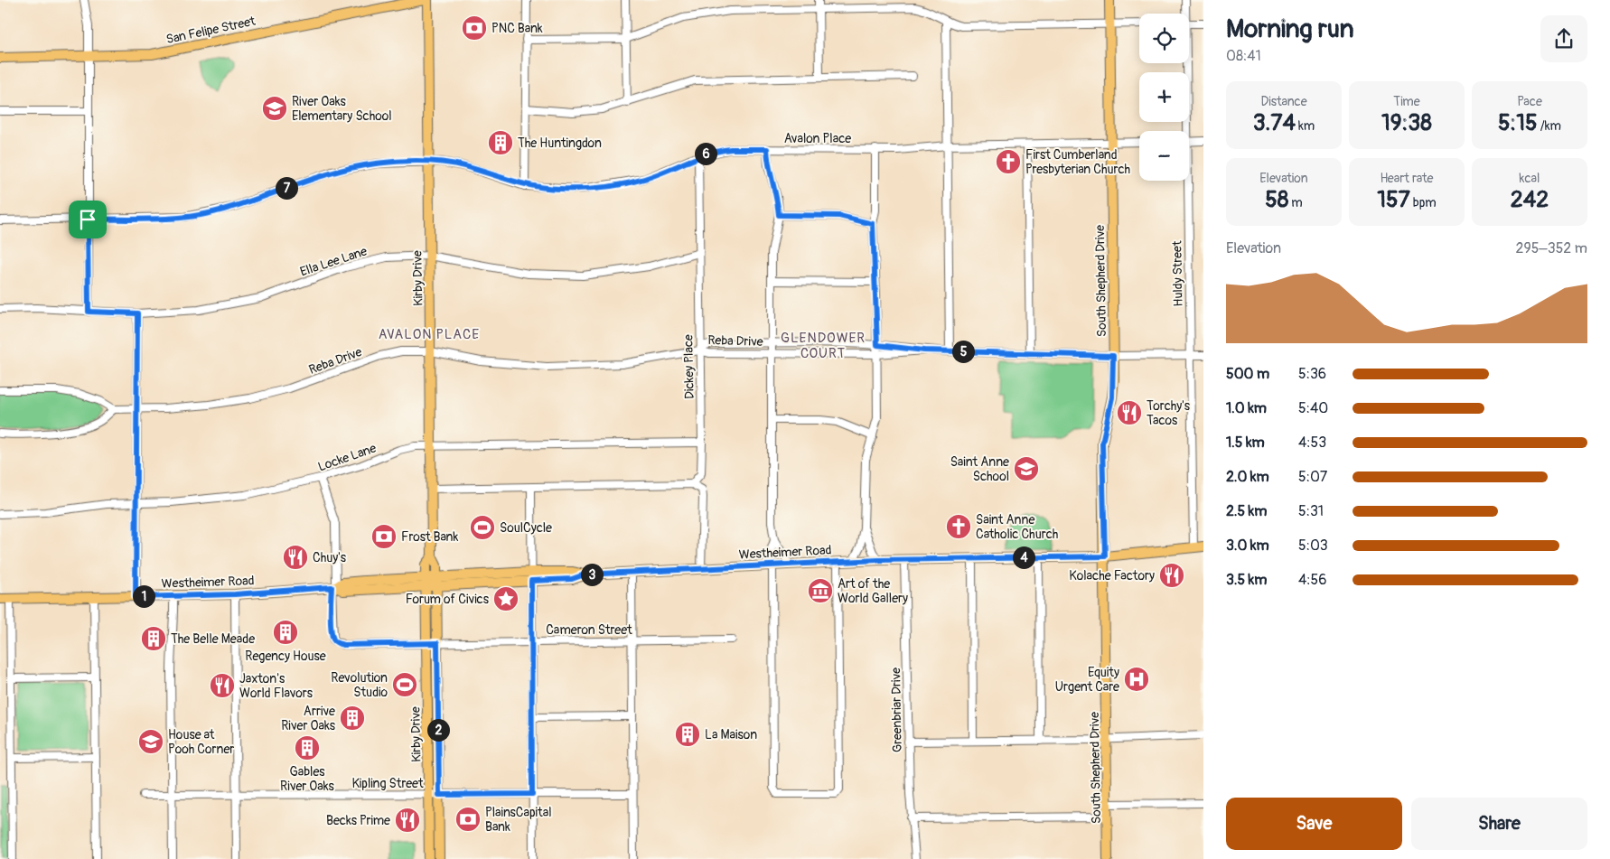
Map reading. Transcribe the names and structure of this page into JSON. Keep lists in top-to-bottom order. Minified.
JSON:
{"streets":{"main road":["San Felipe Street","Kirby Drive","South Shepherd Drive","Westheimer Road"],"street":["Avalon Place","Ella Lee Lane","Huldy Street","Reba Drive","Dickey Place","Locke Lane","Cameron Street","Greenbriar Drive","Kipling Street"]},"crossings":[["San Felipe Street","Kirby Drive"],["Avalon Place","Kirby Drive"],["Avalon Place","South Shepherd Drive"],["Avalon Place","Dickey Place"],["Ella Lee Lane","Kirby Drive"],["Ella Lee Lane","Dickey Place"],["Huldy Street","Westheimer Road"],["Kirby Drive","Reba Drive"],["Kirby Drive","Locke Lane"],["Kirby Drive","Westheimer Road"],["Kirby Drive","Cameron Street"],["Kirby Drive","Kipling Street"],["South Shepherd Drive","Westheimer Road"],["Reba Drive","Dickey Place"],["Dickey Place","Locke Lane"],["Westheimer Road","Cameron Street"],["Westheimer Road","Greenbriar Drive"]],"districts":["AVALON PLACE","GLENDOWER COURT"],"places":{"bank":["PNC Bank","Frost Bank","PlainsCapital Bank"],"school or university":["River Oaks Elementary School","Saint Anne School","House at Pooh Corner"],"building":["The Huntingdon","Regency House","The Belle Meade","Arrive River Oaks","La Maison","Gables River Oaks"],"church":["First Cumberland Presbyterian Church","Saint Anne Catholic Church"],"restaurant":["Torchy's Tacos","Chuy's","Kolache Factory","Jaxton's World Flavors","Becks Prime"],"sports":["SoulCycle","Revolution Studio"],"museum":["Art of the World Gallery"],"place":["Forum of Civics"],"hospital":["Equity Urgent Care"]},"page":{"heading":["Morning run","08:41"],"map_buttons":["+","−"],"stats":[["Distance","3.74 km"],["Time","19:38"],["Pace","5:15 /km"],["Elevation","58 m"],["Heart rate","157 bpm"],["kcal","242"]],"pins":["6","7","5","4","3","1","2"],"chart":["Elevation","295–352 m"],"list":[{"name":"500 m","note":"5:36"},{"name":"1.0 km","note":"5:40"},{"name":"1.5 km","note":"4:53"},{"name":"2.0 km","note":"5:07"},{"name":"2.5 km","note":"5:31"},{"name":"3.0 km","note":"5:03"},{"name":"3.5 km","note":"4:56"}],"buttons":["Save","Share"]}}
